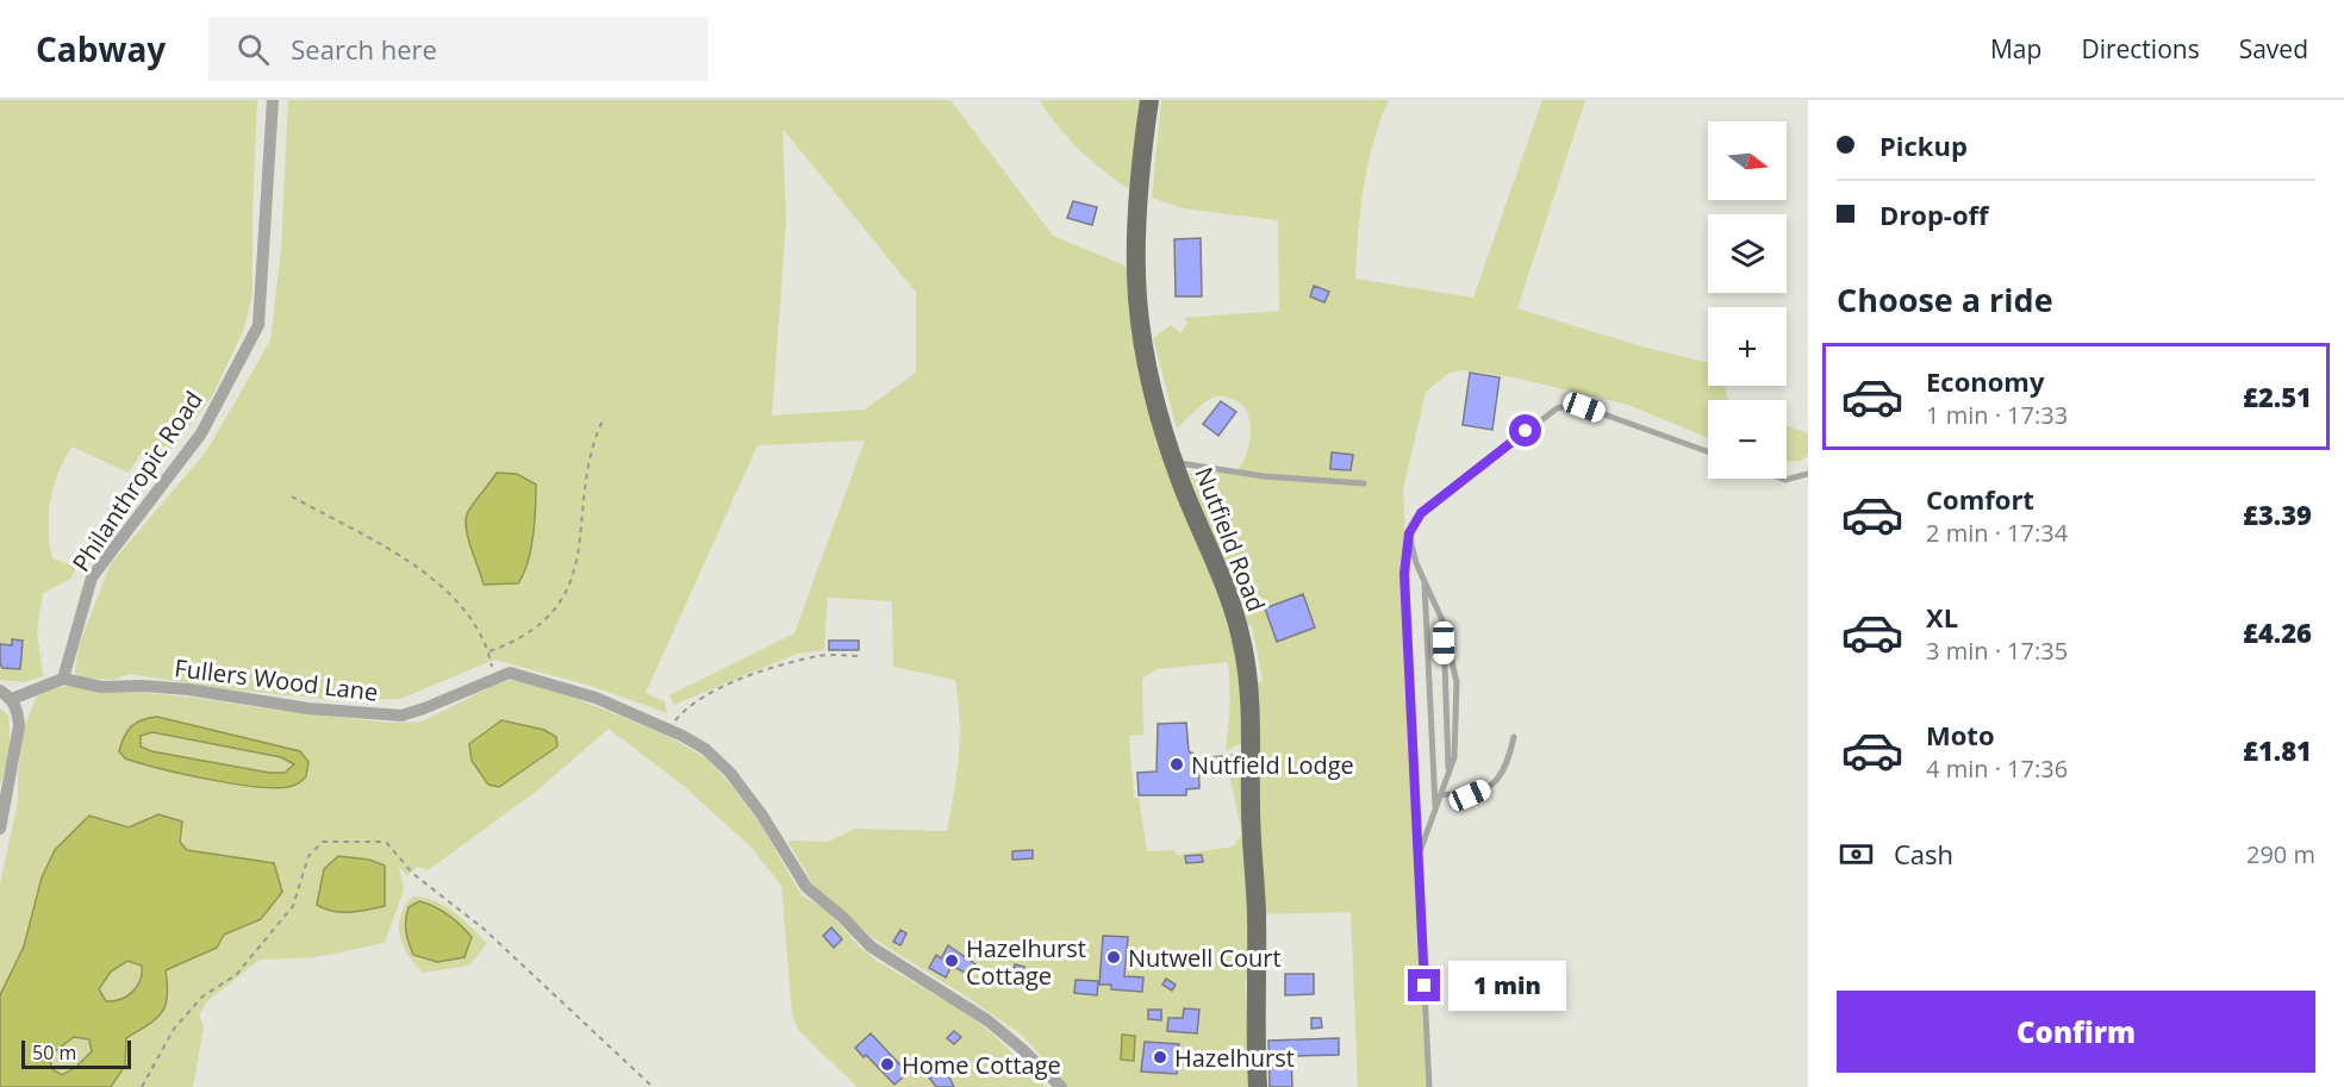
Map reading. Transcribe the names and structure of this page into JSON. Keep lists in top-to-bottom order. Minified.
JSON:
{"streets":{"main road":["Nutfield Road"],"street":["Philanthropic Road","Fullers Wood Lane"]},"crossings":[["Philanthropic Road","Fullers Wood Lane"]],"places":["Nutfield Lodge","Nutwell Court","Hazelhurst Cottage","Hazelhurst","Home Cottage"],"scale_bar":"50 m","north":"right","page":{"header":"Cabway","search":"Search here","nav":["Map","Directions","Saved"],"banner":["Pickup","Drop-off"],"map_buttons":["+","−"],"heading":"Choose a ride","list":[{"name":"Economy","note":"1 min · 17:33","value":"£2.51"},{"name":"Comfort","note":"2 min · 17:34","value":"£3.39"},{"name":"XL","note":"3 min · 17:35","value":"£4.26"},{"name":"Moto","note":"4 min · 17:36","value":"£1.81"}],"pay":["Cash","290 m"],"bubble":"1 min","buttons":"Confirm","scale":"50 m"}}
